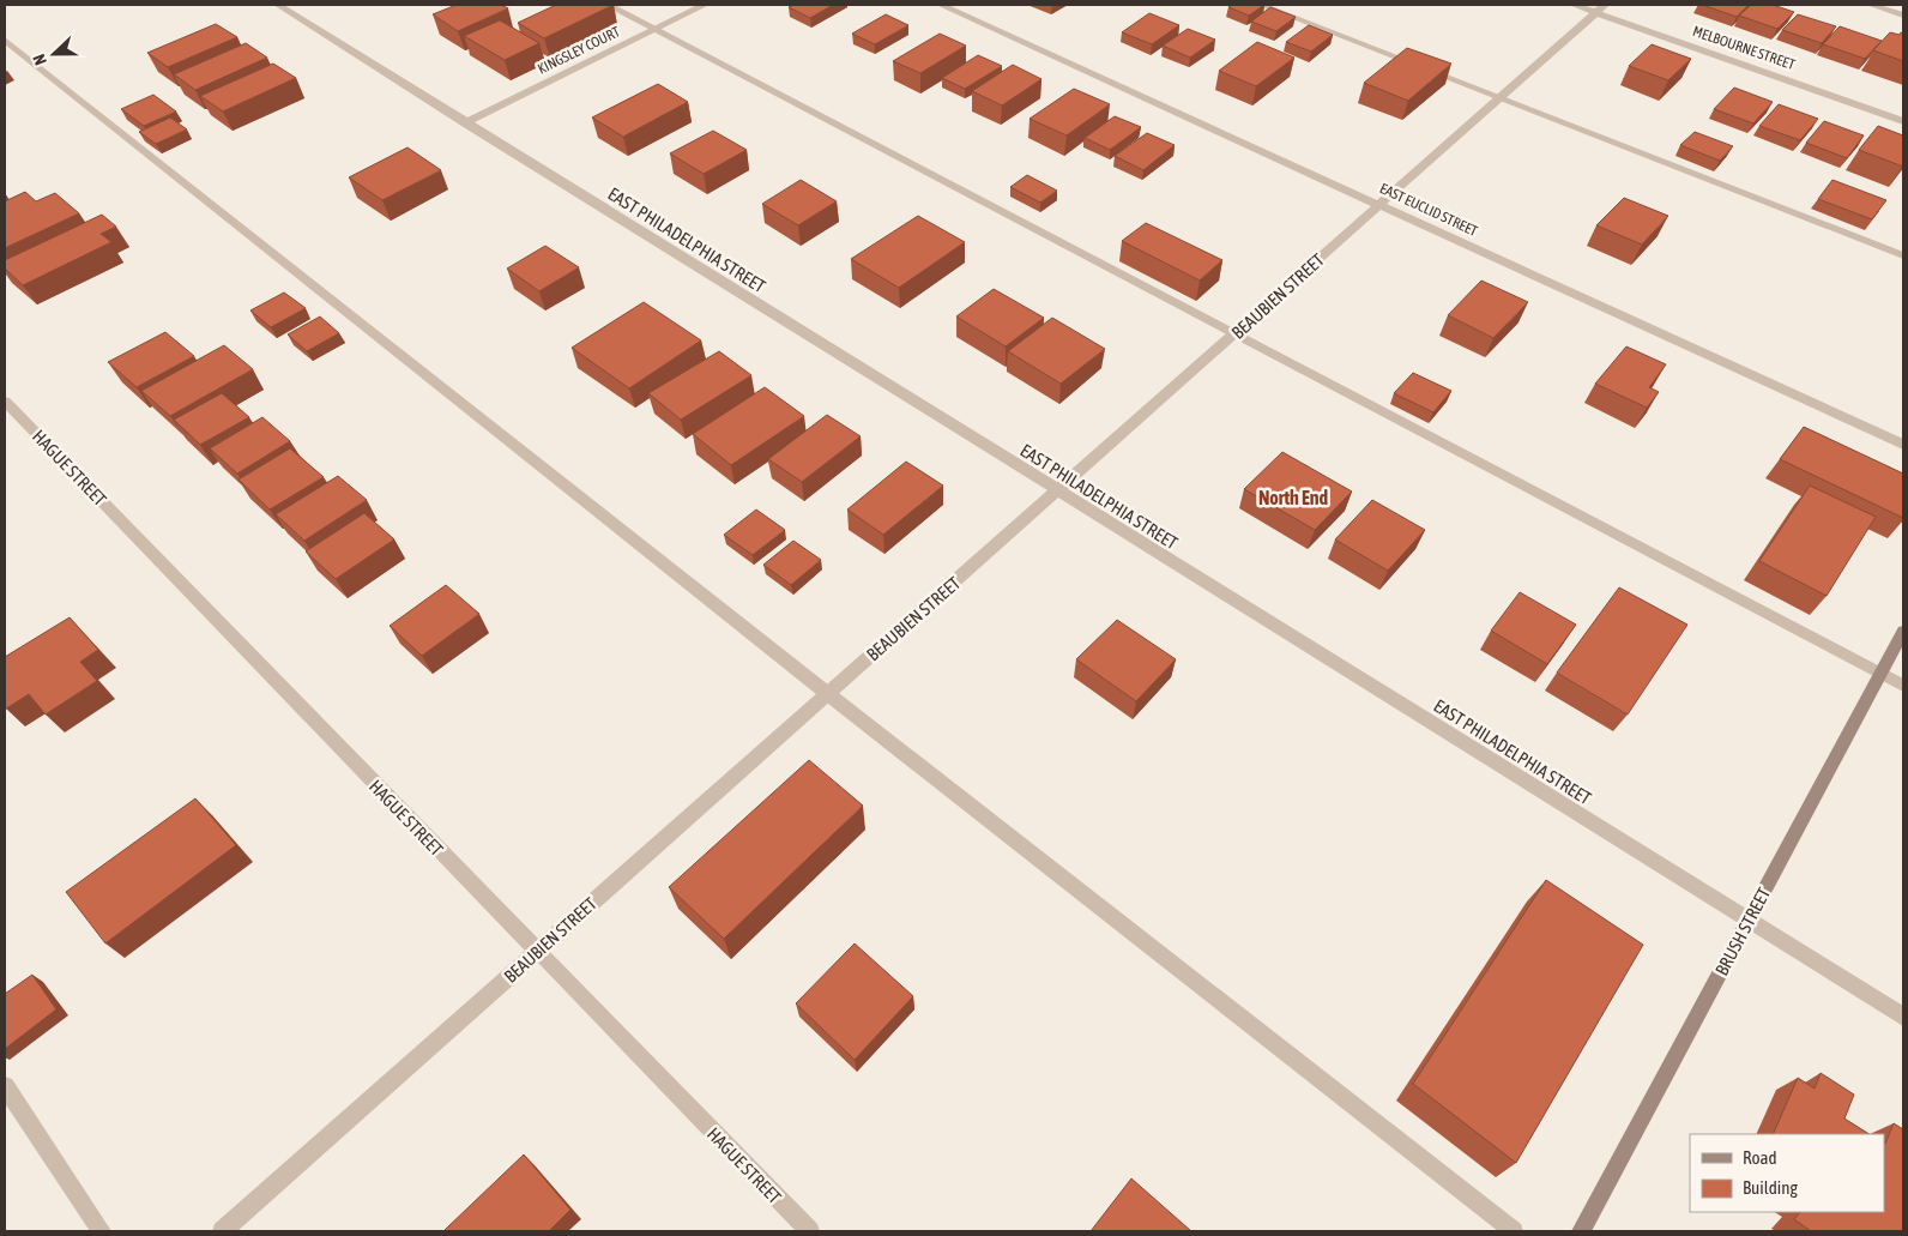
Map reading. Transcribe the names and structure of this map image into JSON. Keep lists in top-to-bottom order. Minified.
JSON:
{"streets":{"street":["MELBOURNE STREET","KINGSLEY COURT","EAST EUCLID STREET","EAST PHILADELPHIA STREET","BEAUBIEN STREET","HAGUE STREET","BRUSH STREET"]},"crossings":[["MELBOURNE STREET","BEAUBIEN STREET"],["KINGSLEY COURT","EAST PHILADELPHIA STREET"],["EAST EUCLID STREET","BEAUBIEN STREET"],["EAST PHILADELPHIA STREET","BEAUBIEN STREET"],["EAST PHILADELPHIA STREET","BRUSH STREET"],["BEAUBIEN STREET","HAGUE STREET"]],"districts":["North End"],"legend":["Road","Building"],"north":"left"}
